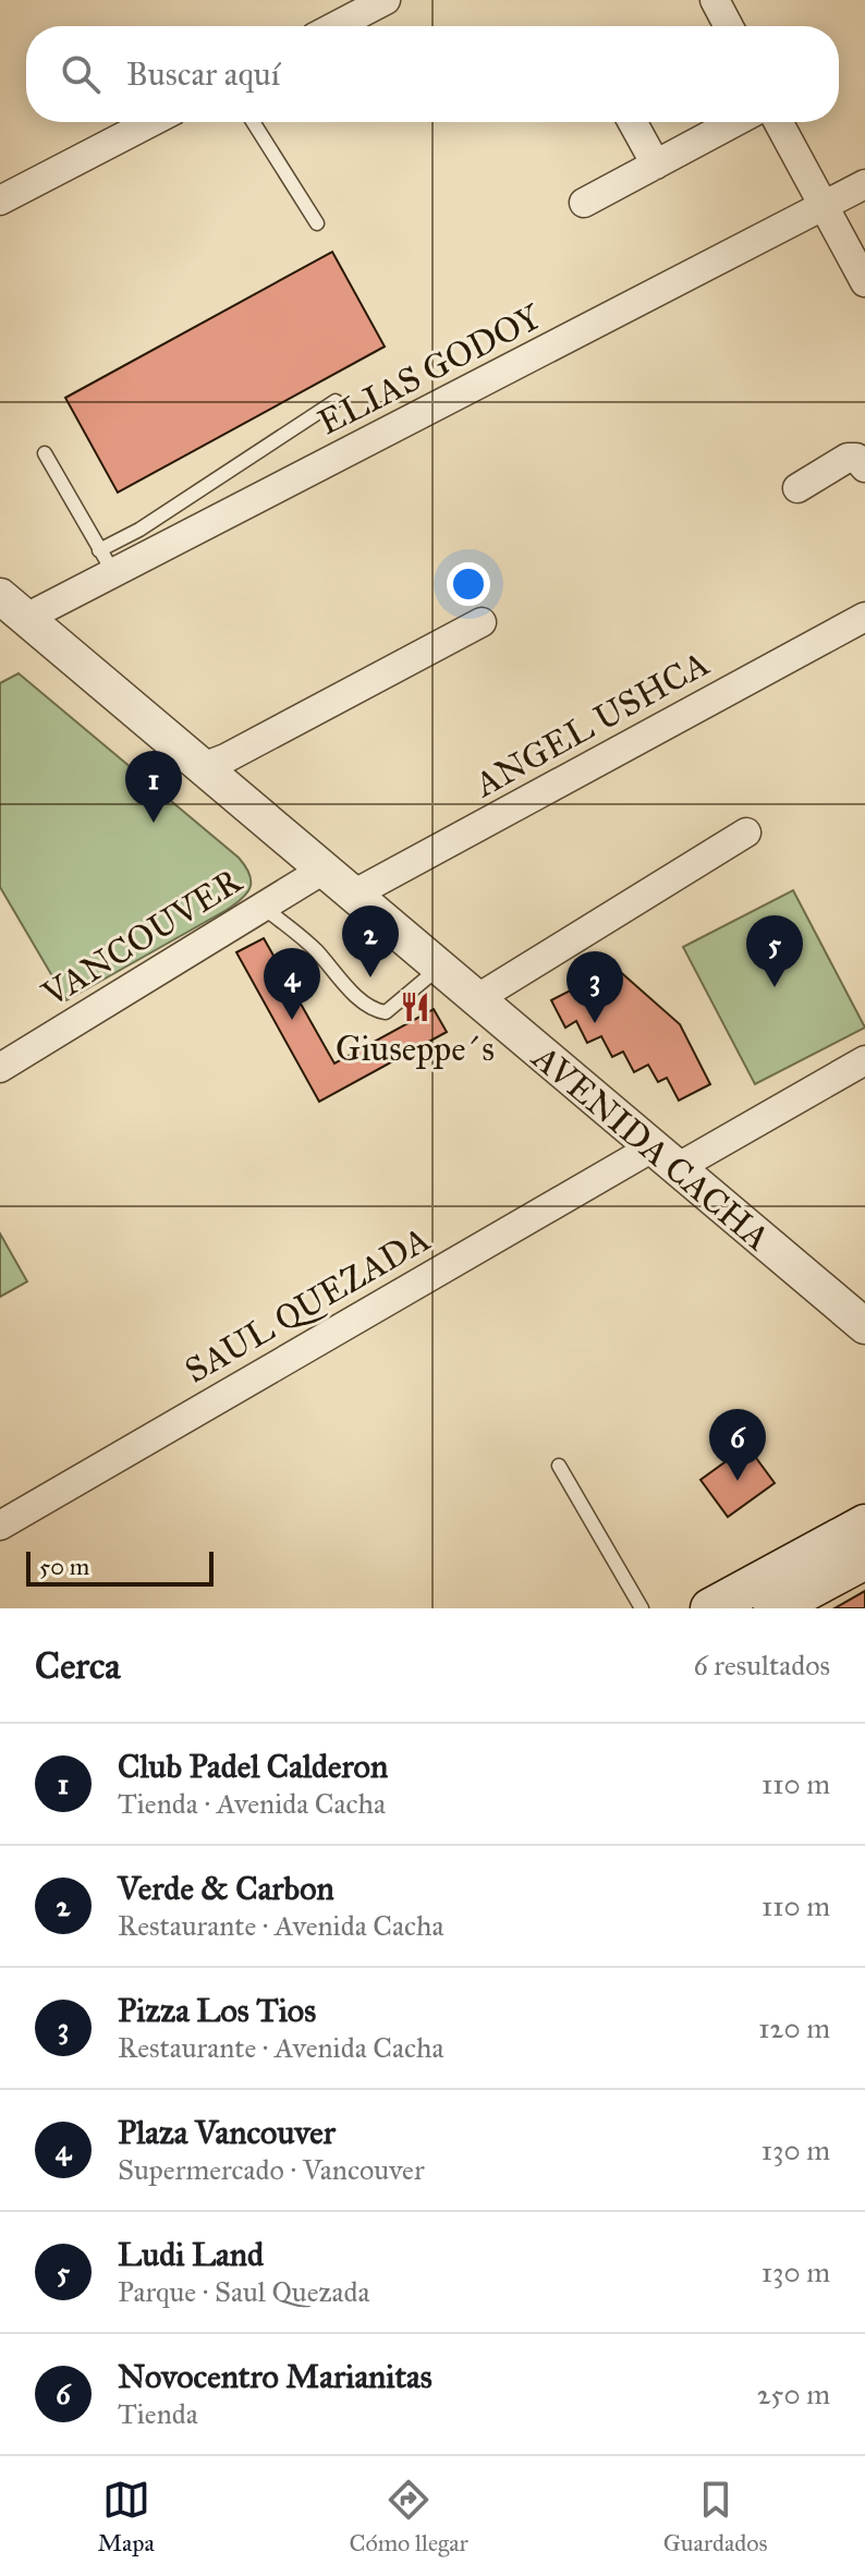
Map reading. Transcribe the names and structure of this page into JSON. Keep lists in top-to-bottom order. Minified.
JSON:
{"streets":{"street":["ELIAS GODOY","ANGEL USHCA","VANCOUVER","AVENIDA CACHA","SAUL QUEZADA"]},"crossings":[["ELIAS GODOY","AVENIDA CACHA"],["ANGEL USHCA","AVENIDA CACHA"],["VANCOUVER","AVENIDA CACHA"],["AVENIDA CACHA","SAUL QUEZADA"]],"places":{"restaurant":["Giuseppe´s"]},"scale_bar":"50 m","page":{"search":"Buscar aquí","pins":["1","2","5","4","3","6"],"scale":"50 m","heading":["Cerca","6 resultados"],"list":[{"mark":"1","name":"Club Padel Calderon","note":"Tienda · Avenida Cacha","value":"110 m"},{"mark":"2","name":"Verde & Carbon","note":"Restaurante · Avenida Cacha","value":"110 m"},{"mark":"3","name":"Pizza Los Tios","note":"Restaurante · Avenida Cacha","value":"120 m"},{"mark":"4","name":"Plaza Vancouver","note":"Supermercado · Vancouver","value":"130 m"},{"mark":"5","name":"Ludi Land","note":"Parque · Saul Quezada","value":"130 m"},{"mark":"6","name":"Novocentro Marianitas","note":"Tienda","value":"250 m"}],"nav":["Mapa","Cómo llegar","Guardados"]}}
